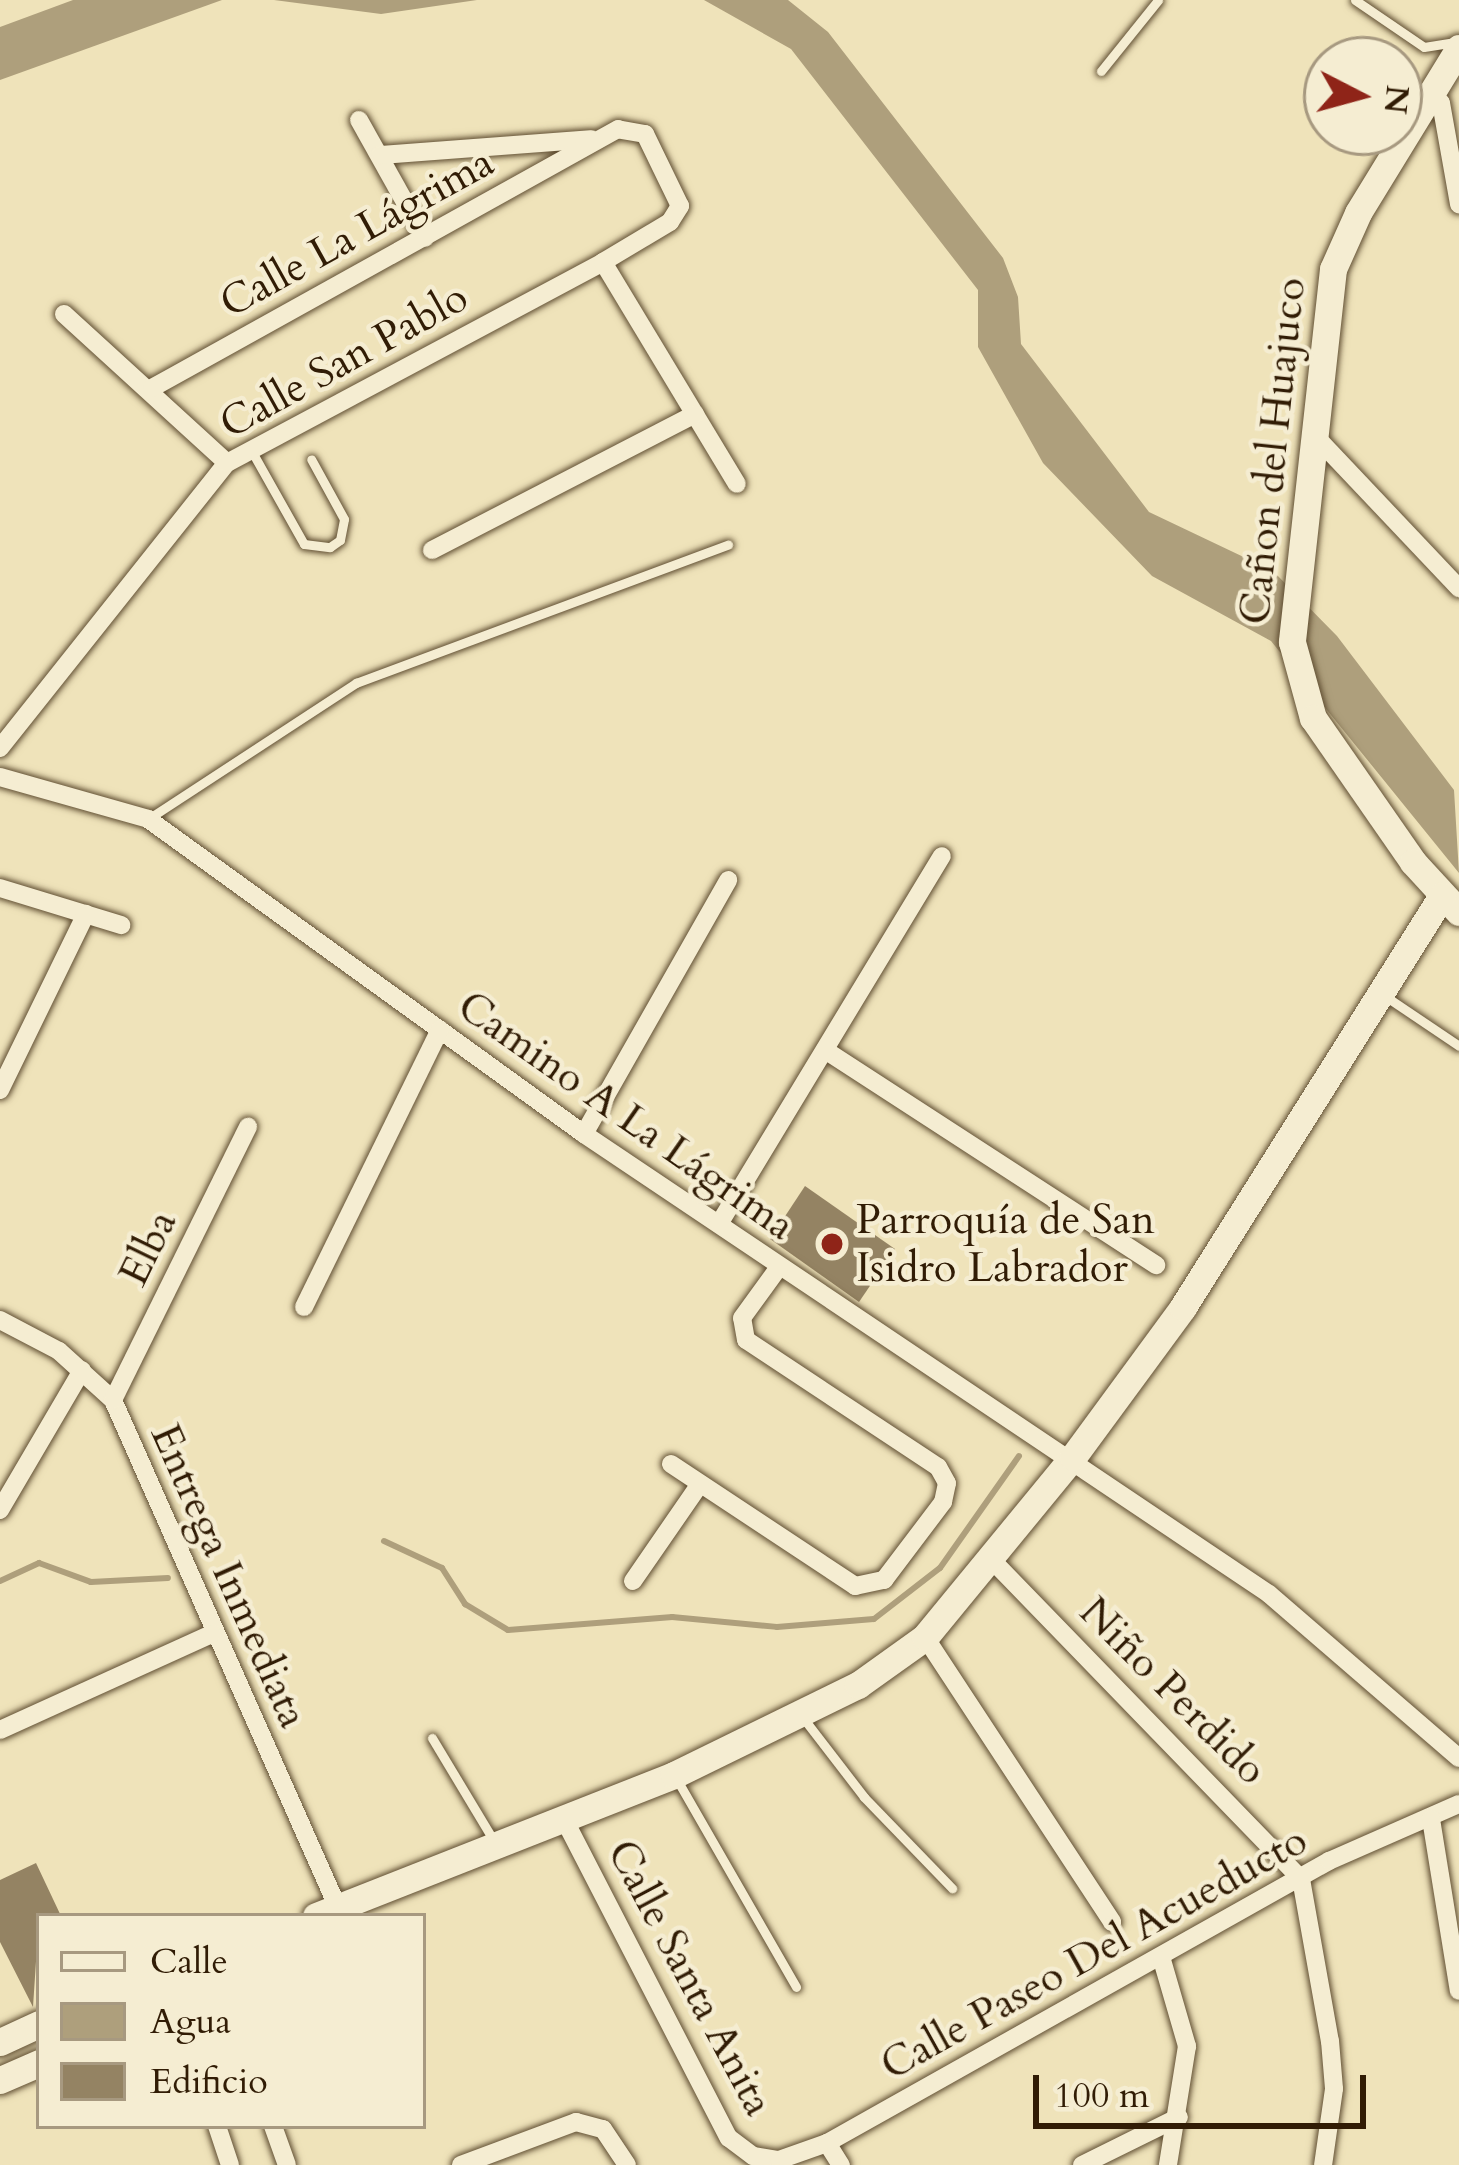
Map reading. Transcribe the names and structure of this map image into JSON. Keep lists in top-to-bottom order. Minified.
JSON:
{"streets":{"street":["Calle La Lágrima","Calle San Pablo","Cañon del Huajuco","Camino A La Lágrima","Elba","Entrega Inmediata","Niño Perdido","Calle Paseo Del Acueducto","Calle Santa Anita"]},"crossings":[["Calle La Lágrima","Calle San Pablo"],["Elba","Entrega Inmediata"],["Niño Perdido","Calle Paseo Del Acueducto"],["Calle Paseo Del Acueducto","Calle Santa Anita"]],"places":["Parroquía de San Isidro Labrador"],"legend":["Calle","Agua","Edificio"],"scale_bar":"100 m","north":"right"}
